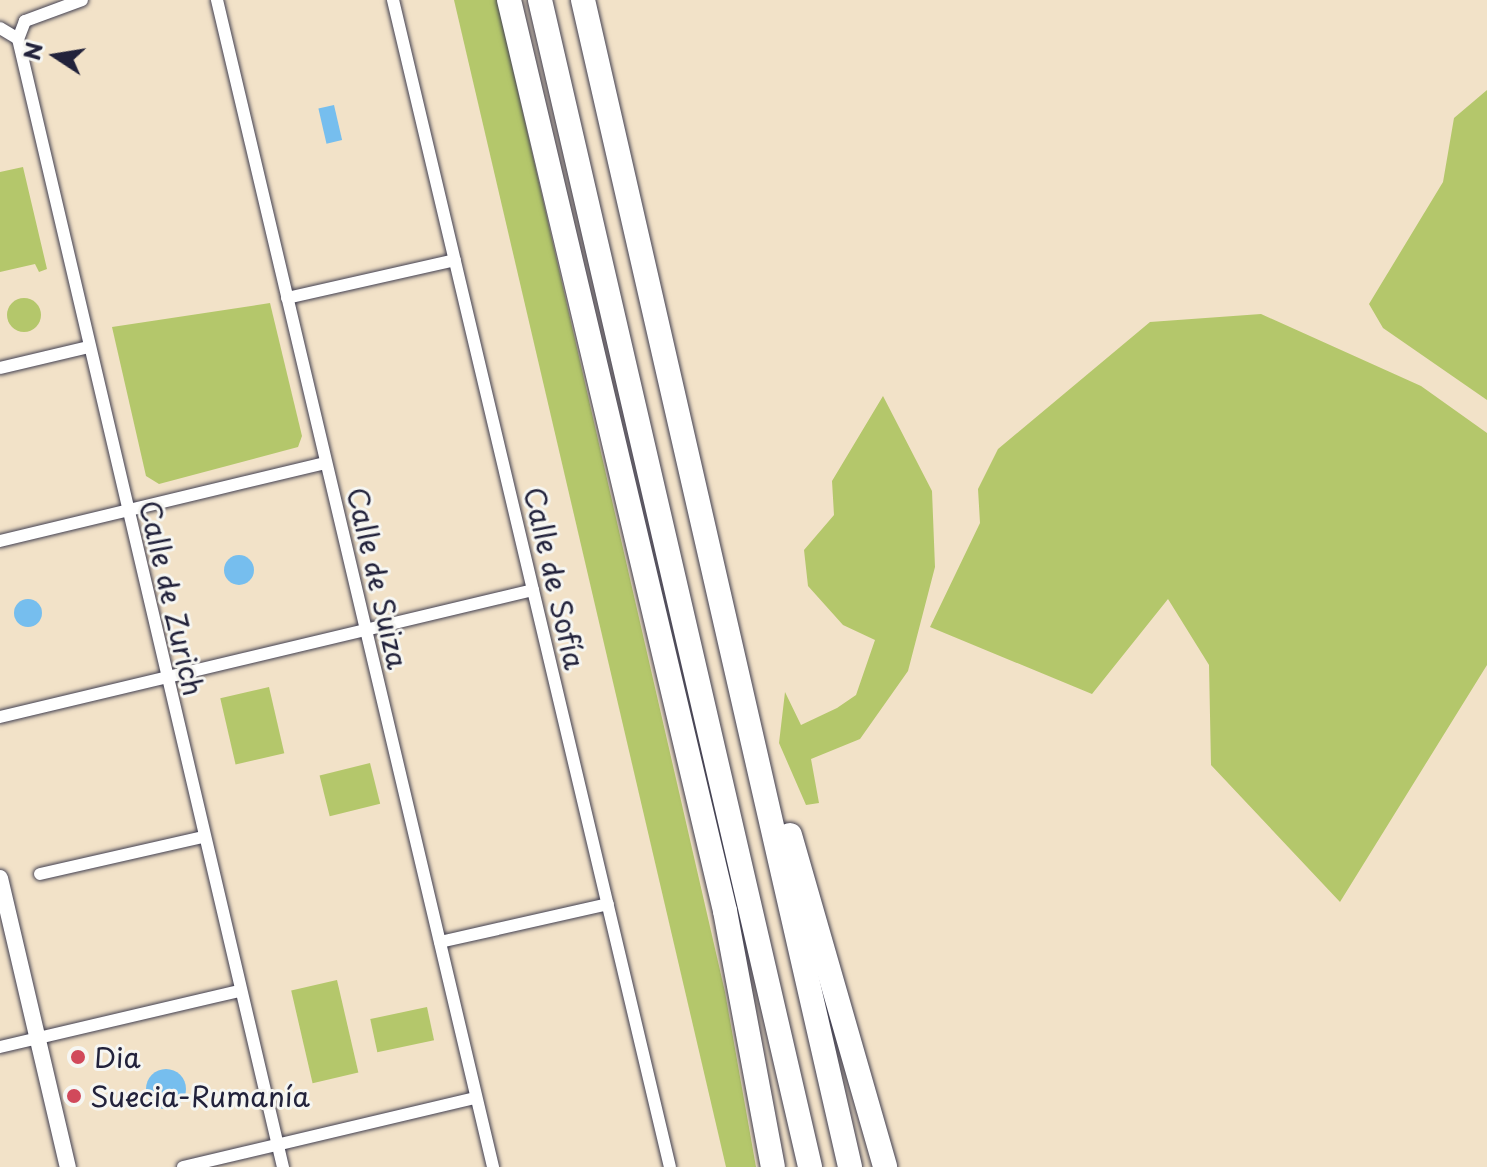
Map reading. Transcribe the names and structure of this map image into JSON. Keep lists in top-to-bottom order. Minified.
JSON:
{"streets":{"street":["Calle de Suiza","Calle de Sofía","Calle de Zurich"]},"places":["Dia","Suecia-Rumanía"],"north":"left"}
